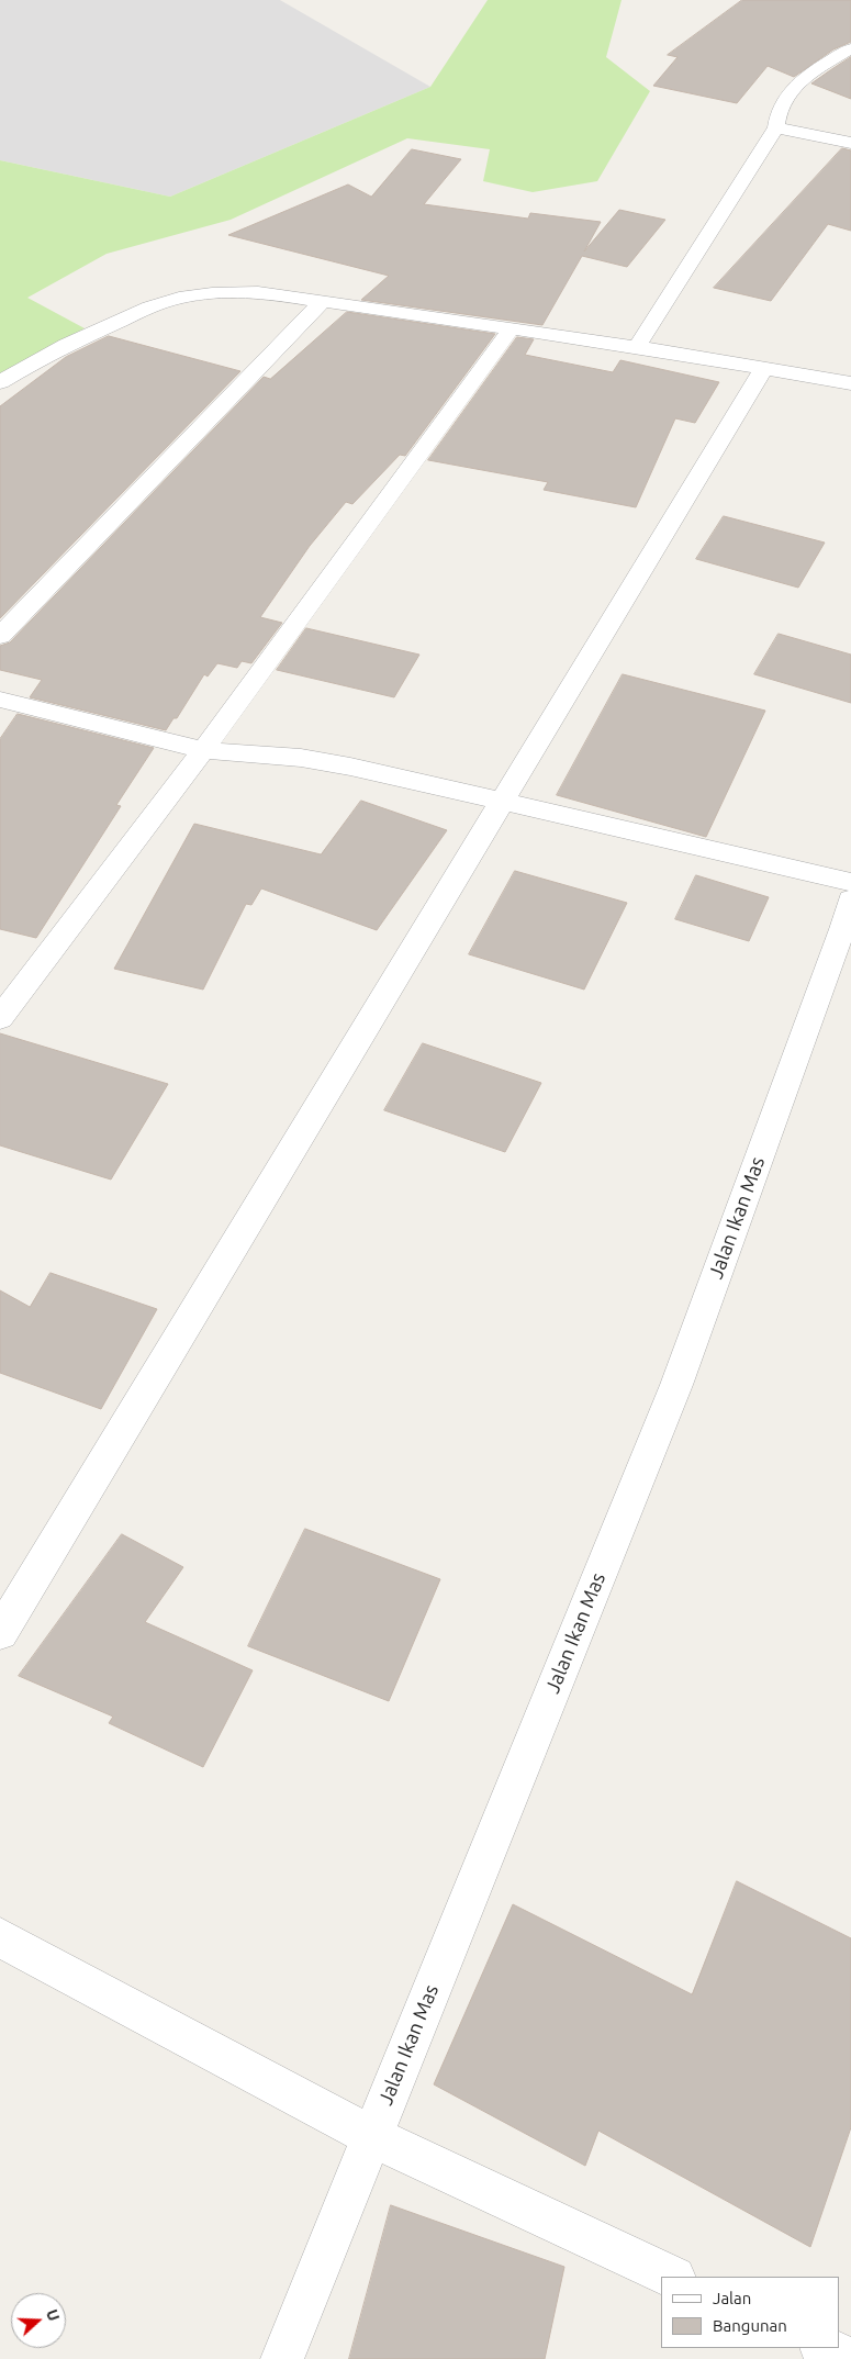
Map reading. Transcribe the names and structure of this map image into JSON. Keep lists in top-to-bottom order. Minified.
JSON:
{"streets":{"street":["Jalan Ikan Mas"]},"legend":["Jalan","Bangunan"],"north":"right"}
